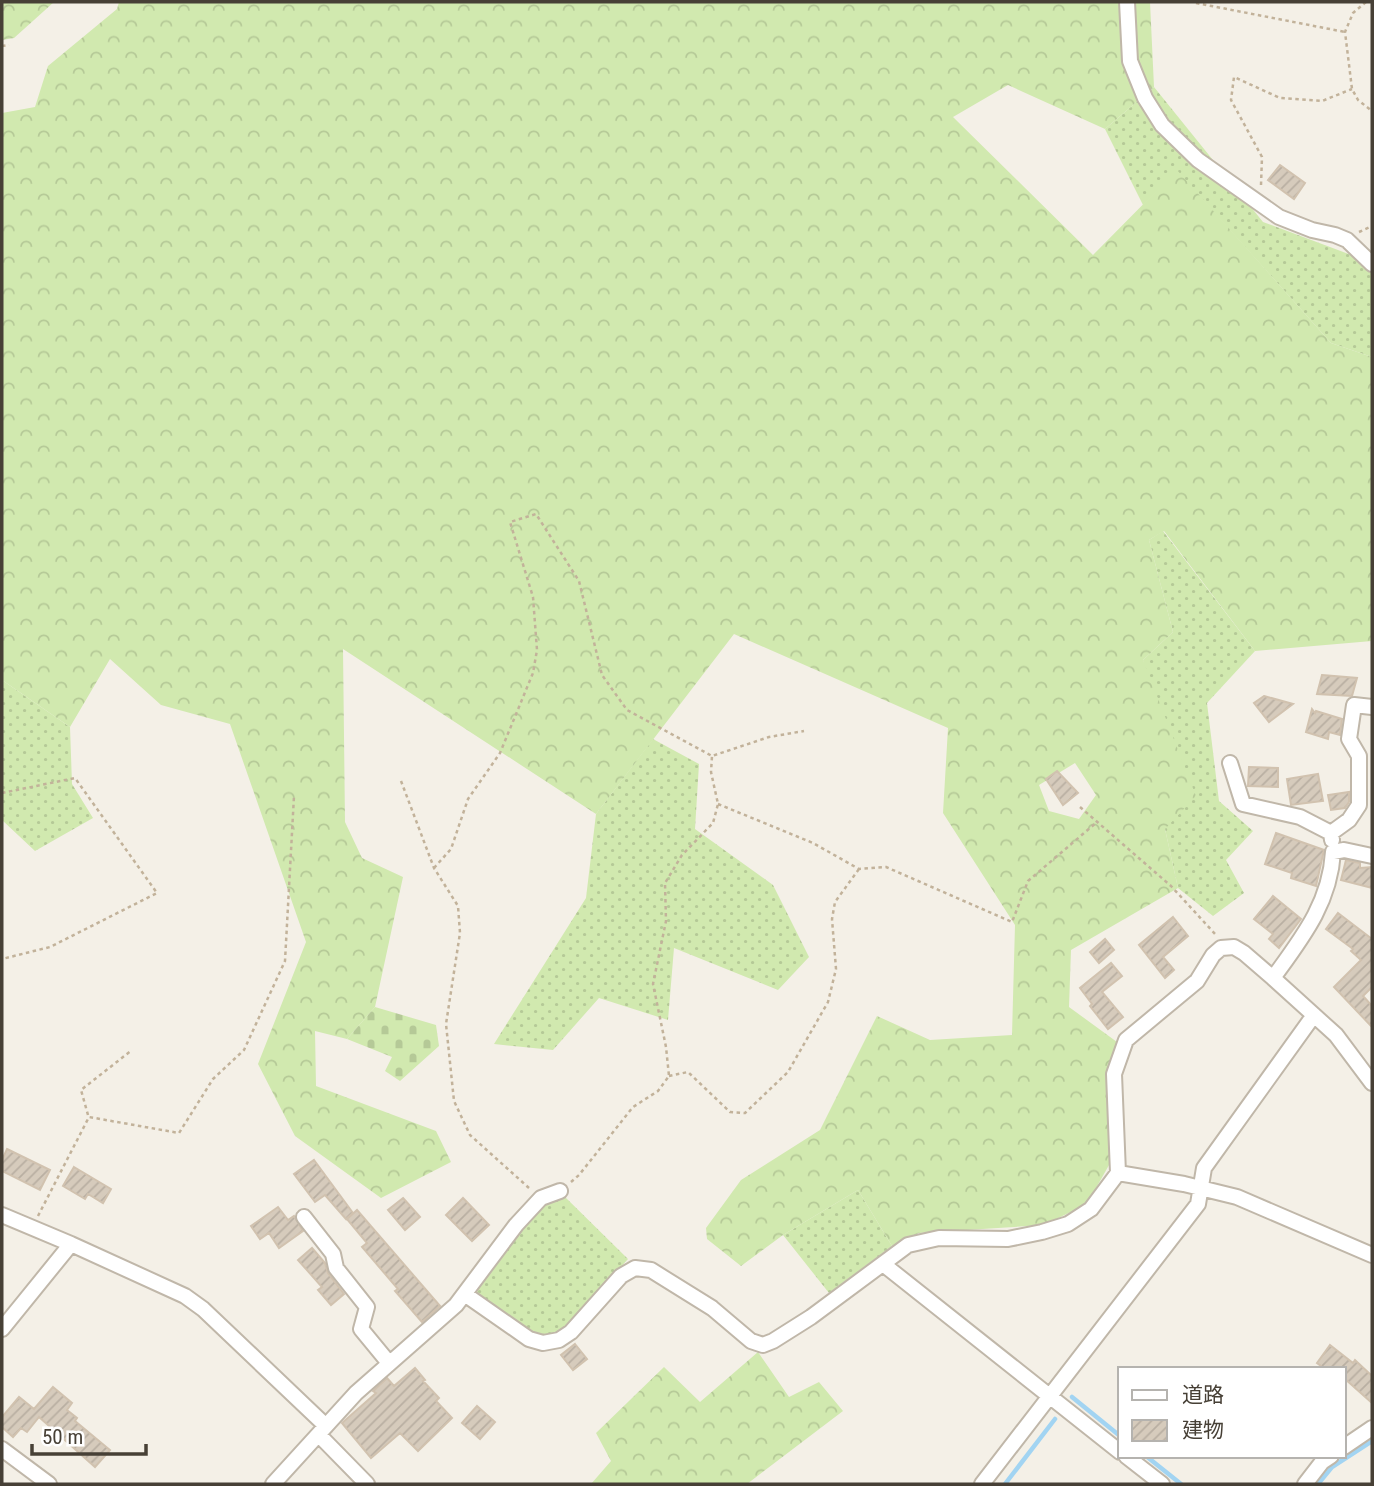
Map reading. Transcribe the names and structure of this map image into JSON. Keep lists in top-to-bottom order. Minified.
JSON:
{"legend":["道路","建物"],"scale_bar":"50 m"}
